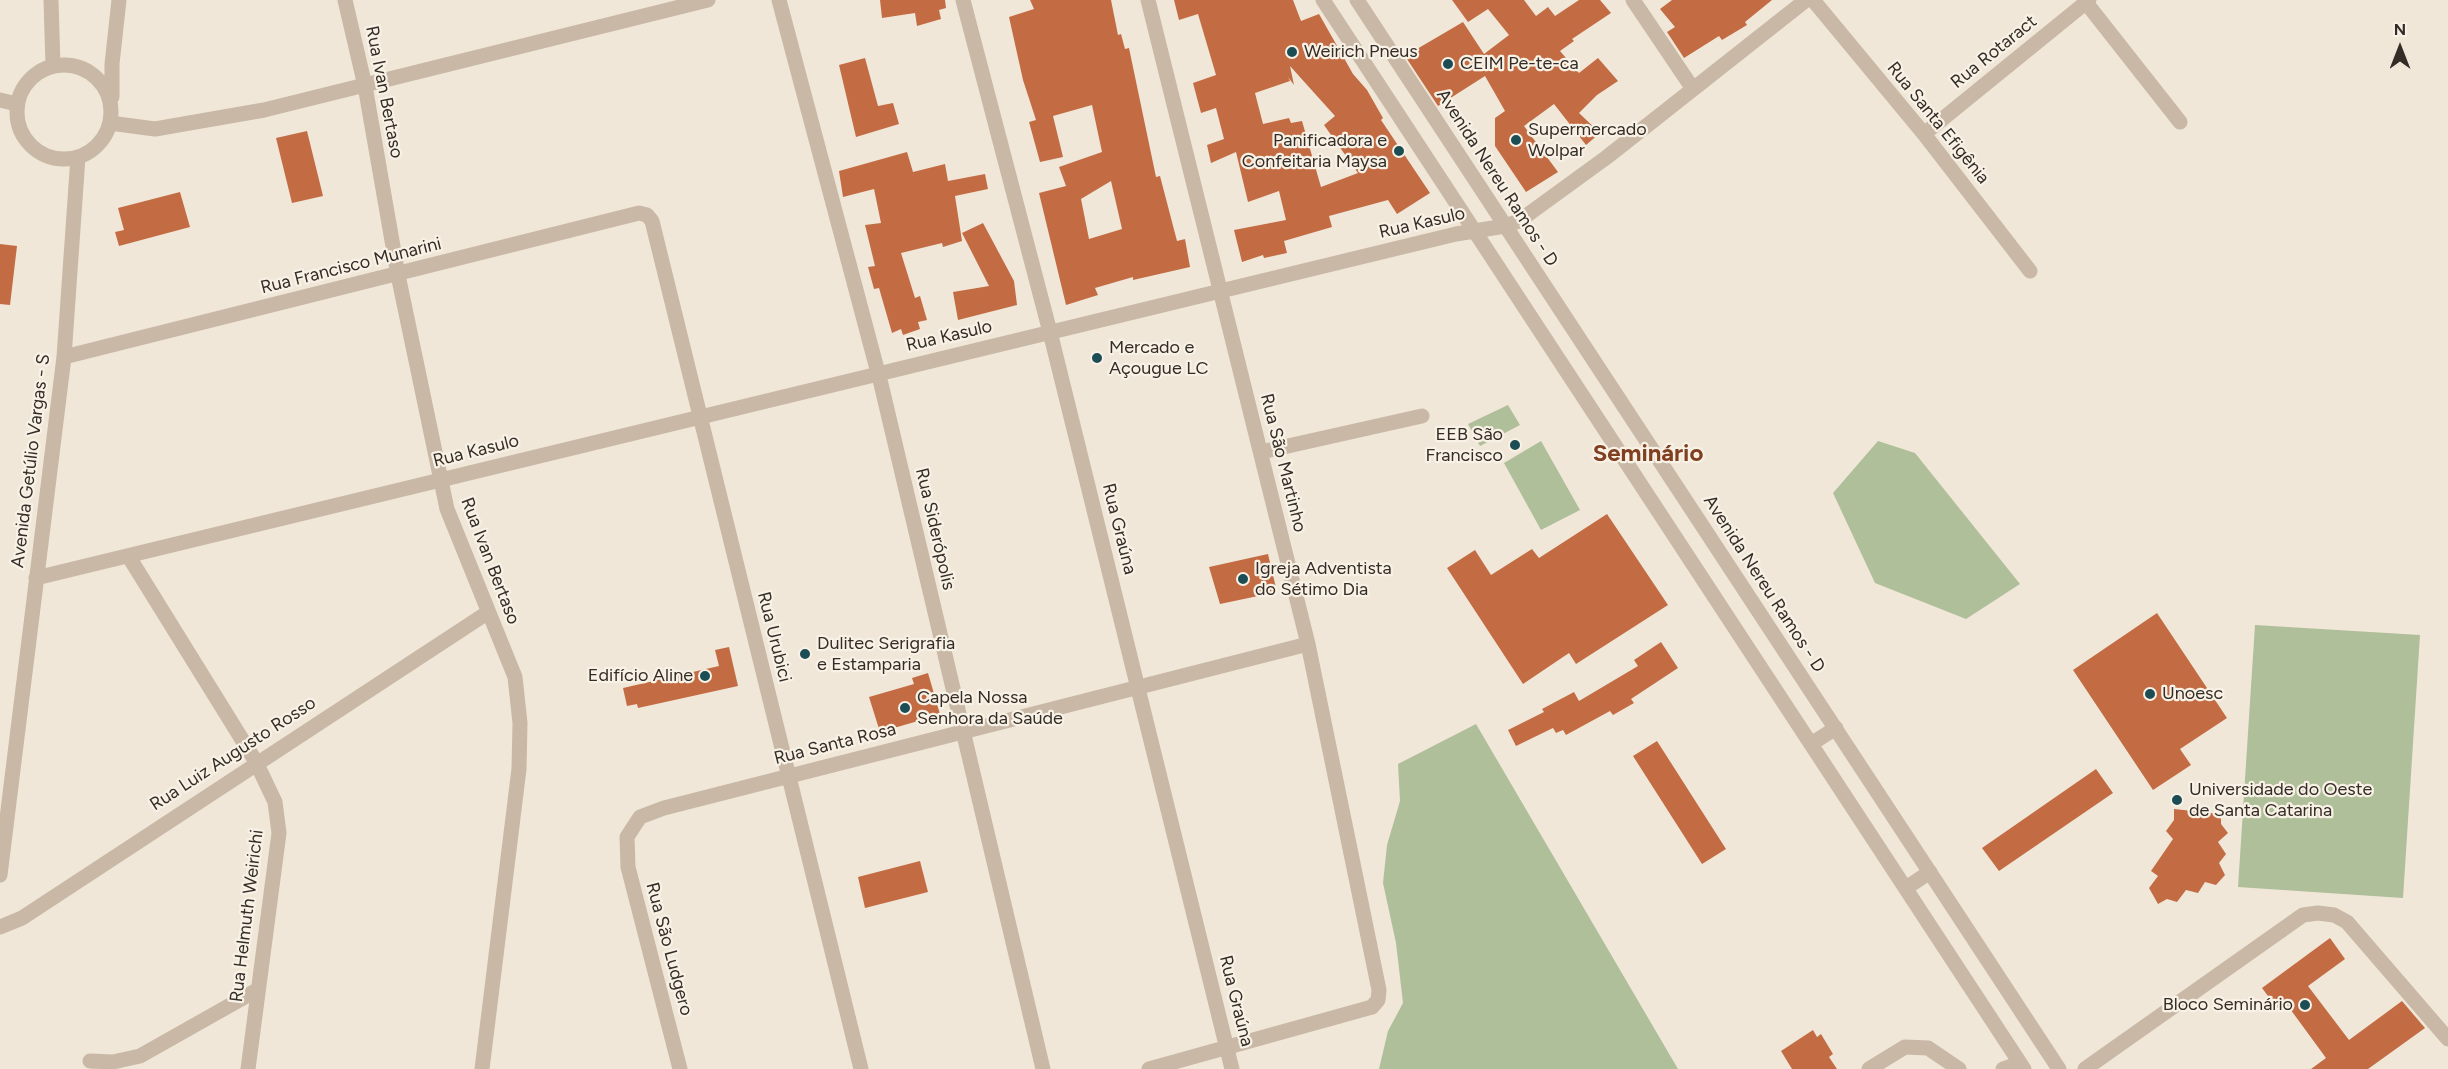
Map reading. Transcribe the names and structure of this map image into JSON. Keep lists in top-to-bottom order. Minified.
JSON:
{"streets":{"street":["Rua Rotaract","Rua Ivan Bertaso","Rua Santa Efigênia","Avenida Nereu Ramos - D","Rua Kasulo","Rua Francisco Munarini","Avenida Getúlio Vargas - S","Rua São Martinho","Rua Siderópolis","Rua Graúna","Rua Urubici","Rua Santa Rosa","Rua Luiz Augusto Rosso","Rua Helmuth Weirichi","Rua São Ludgero"]},"crossings":[["Rua Rotaract","Rua Santa Efigênia"],["Rua Ivan Bertaso","Rua Kasulo"],["Rua Ivan Bertaso","Rua Francisco Munarini"],["Rua Ivan Bertaso","Rua Luiz Augusto Rosso"],["Avenida Nereu Ramos - D","Rua Kasulo"],["Rua Kasulo","Avenida Getúlio Vargas - S"],["Rua Kasulo","Rua São Martinho"],["Rua Kasulo","Rua Siderópolis"],["Rua Kasulo","Rua Graúna"],["Rua Kasulo","Rua Urubici"],["Rua Kasulo","Rua Helmuth Weirichi"],["Rua Francisco Munarini","Avenida Getúlio Vargas - S"],["Rua Francisco Munarini","Rua Urubici"],["Rua São Martinho","Rua Graúna"],["Rua São Martinho","Rua Santa Rosa"],["Rua Siderópolis","Rua Santa Rosa"],["Rua Graúna","Rua Santa Rosa"],["Rua Urubici","Rua Santa Rosa"],["Rua Santa Rosa","Rua São Ludgero"],["Rua Luiz Augusto Rosso","Rua Helmuth Weirichi"]],"districts":["Seminário"],"places":["Weirich Pneus","CEIM Pe-te-ca","Supermercado Wolpar","Panificadora e Confeitaria Maysa","Mercado e Açougue LC","EEB São Francisco","Igreja Adventista do Sétimo Dia","Dulitec Serigrafia e Estamparia","Edifício Aline","Unoesc","Capela Nossa Senhora da Saúde","Universidade do Oeste de Santa Catarina","Bloco Seminário"],"north":"top"}
